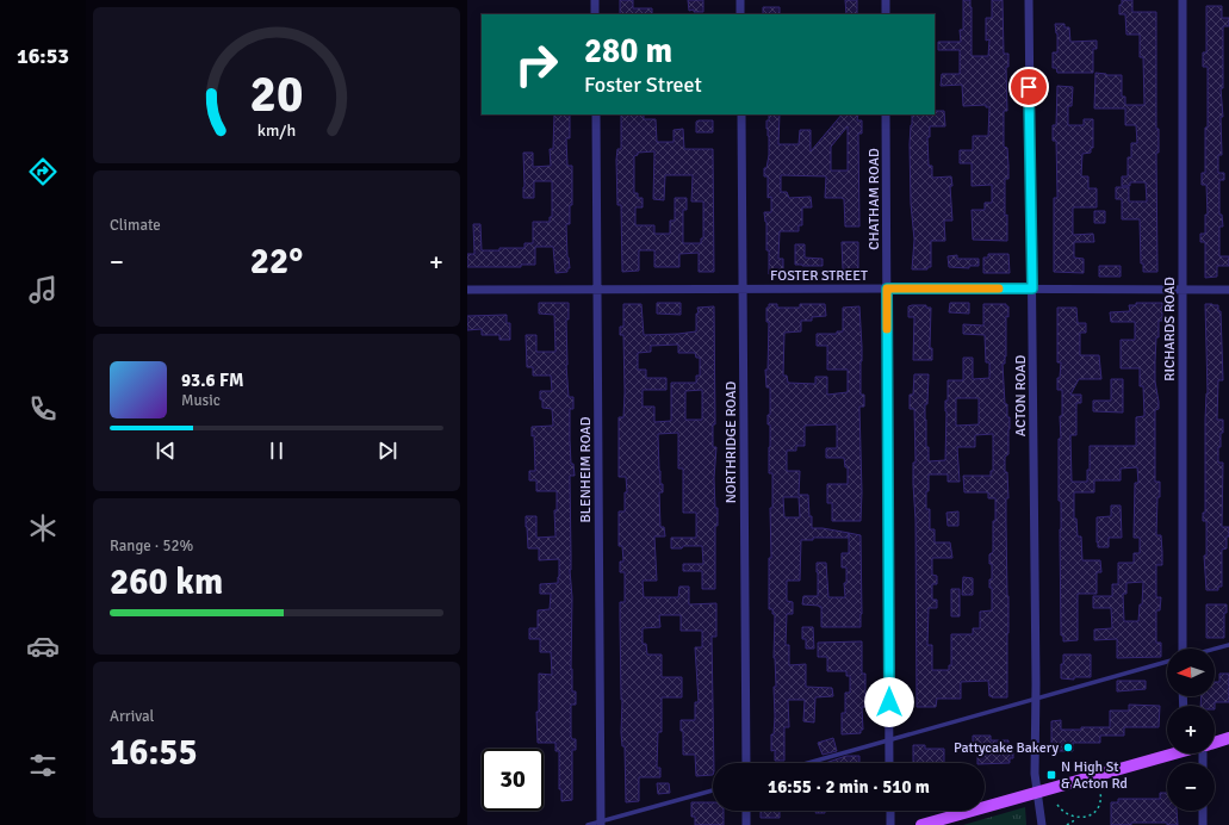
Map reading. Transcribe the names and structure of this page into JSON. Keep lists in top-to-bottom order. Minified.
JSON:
{"streets":{"street":["CHATHAM ROAD","FOSTER STREET","RICHARDS ROAD","ACTON ROAD","NORTHRIDGE ROAD","BLENHEIM ROAD"]},"crossings":[["CHATHAM ROAD","FOSTER STREET"],["FOSTER STREET","RICHARDS ROAD"],["FOSTER STREET","ACTON ROAD"],["FOSTER STREET","NORTHRIDGE ROAD"],["FOSTER STREET","BLENHEIM ROAD"]],"places":{"other":["Pattycake Bakery"],"transit":["N High St & Acton Rd"]},"north":"left","page":{"tabs":"16:53","turn":["280 m","Foster Street"],"tile":["Climate",["Range · 52%","260 km"],["Arrival","16:55"]],"heat":["−","22°","+"],"song":["93.6 FM","Music"],"map_buttons":["+","−"],"limit":"30","trip":"16:55 · 2 min · 510 m","gauge":["20","km/h"]}}
